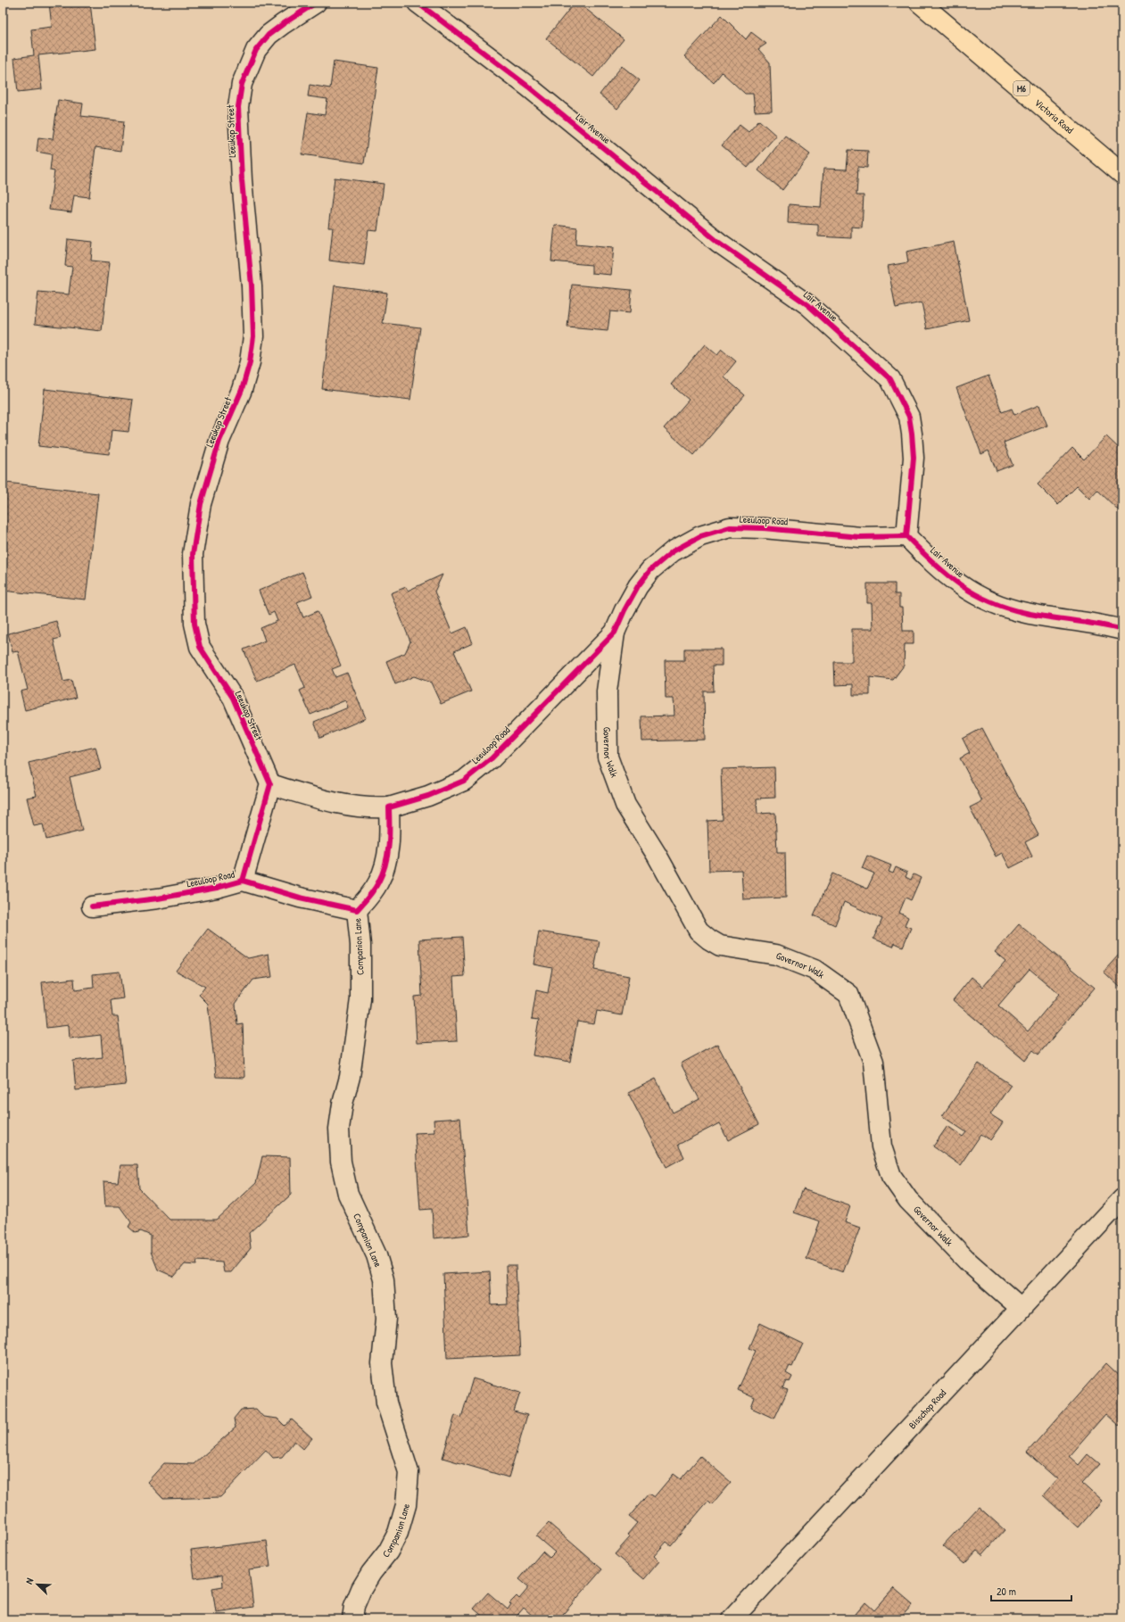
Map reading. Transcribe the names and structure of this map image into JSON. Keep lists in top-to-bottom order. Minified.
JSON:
{"streets":{"main road":["M6","Victoria Road"],"street":["Lair Avenue","Leeukop Street","Leeuloop Road","Governor Walk","Companion Lane","Bisschop Road"]},"crossings":[["Lair Avenue","Leeuloop Road"],["Leeukop Street","Leeuloop Road"],["Leeuloop Road","Governor Walk"],["Leeuloop Road","Companion Lane"],["Governor Walk","Bisschop Road"]],"scale_bar":"20 m","north":"top left"}
